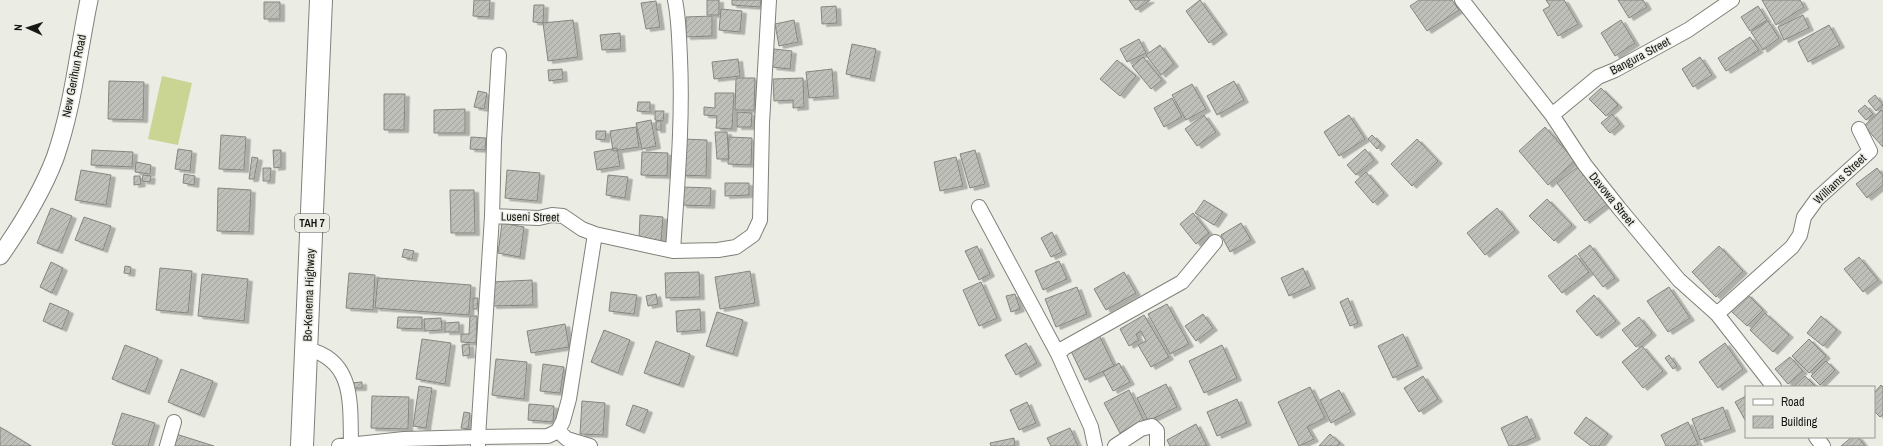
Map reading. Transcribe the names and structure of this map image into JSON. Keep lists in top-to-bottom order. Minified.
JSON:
{"streets":{"highway":["TAH 7","Bo-Kenema Highway"],"street":["Bangura Street","New Gerihun Road","Williams Street","Davowa Street","Luseni Street"]},"crossings":[["Bangura Street","Davowa Street"],["Williams Street","Davowa Street"]],"legend":["Road","Building"],"north":"left"}
